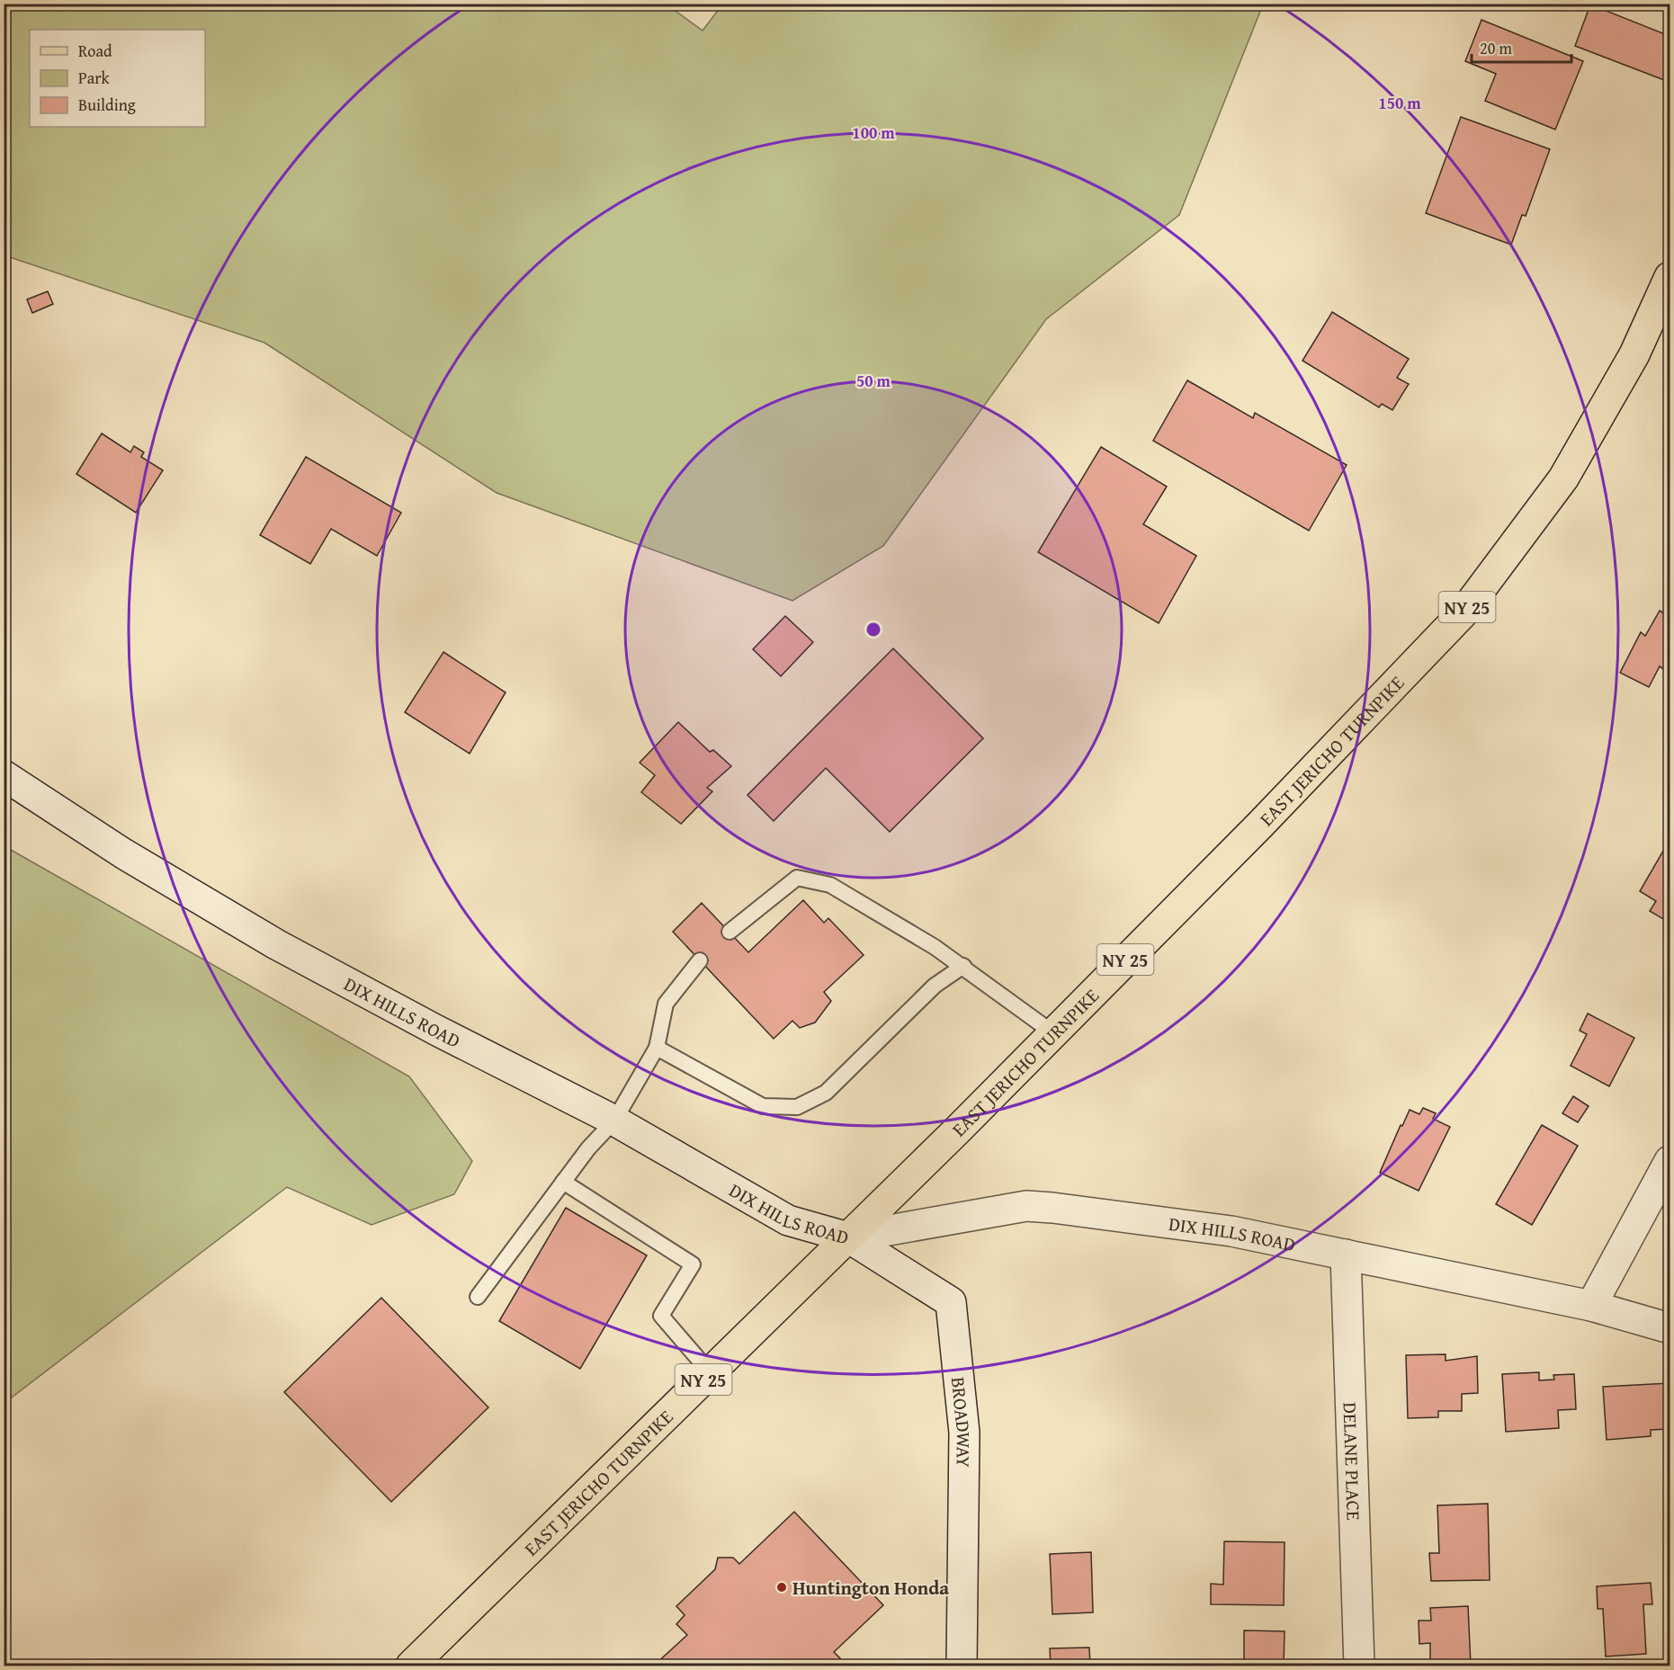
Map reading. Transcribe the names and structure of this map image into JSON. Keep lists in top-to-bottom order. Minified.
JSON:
{"streets":{"main road":["NY 25","EAST JERICHO TURNPIKE"],"street":["DIX HILLS ROAD","BROADWAY","DELANE PLACE"]},"crossings":[["EAST JERICHO TURNPIKE","DIX HILLS ROAD"],["EAST JERICHO TURNPIKE","BROADWAY"],["DIX HILLS ROAD","BROADWAY"],["DIX HILLS ROAD","DELANE PLACE"]],"places":["Huntington Honda"],"legend":["Road","Park","Building"],"scale_bar":"20 m","rings":["150 m","100 m","50 m"]}
